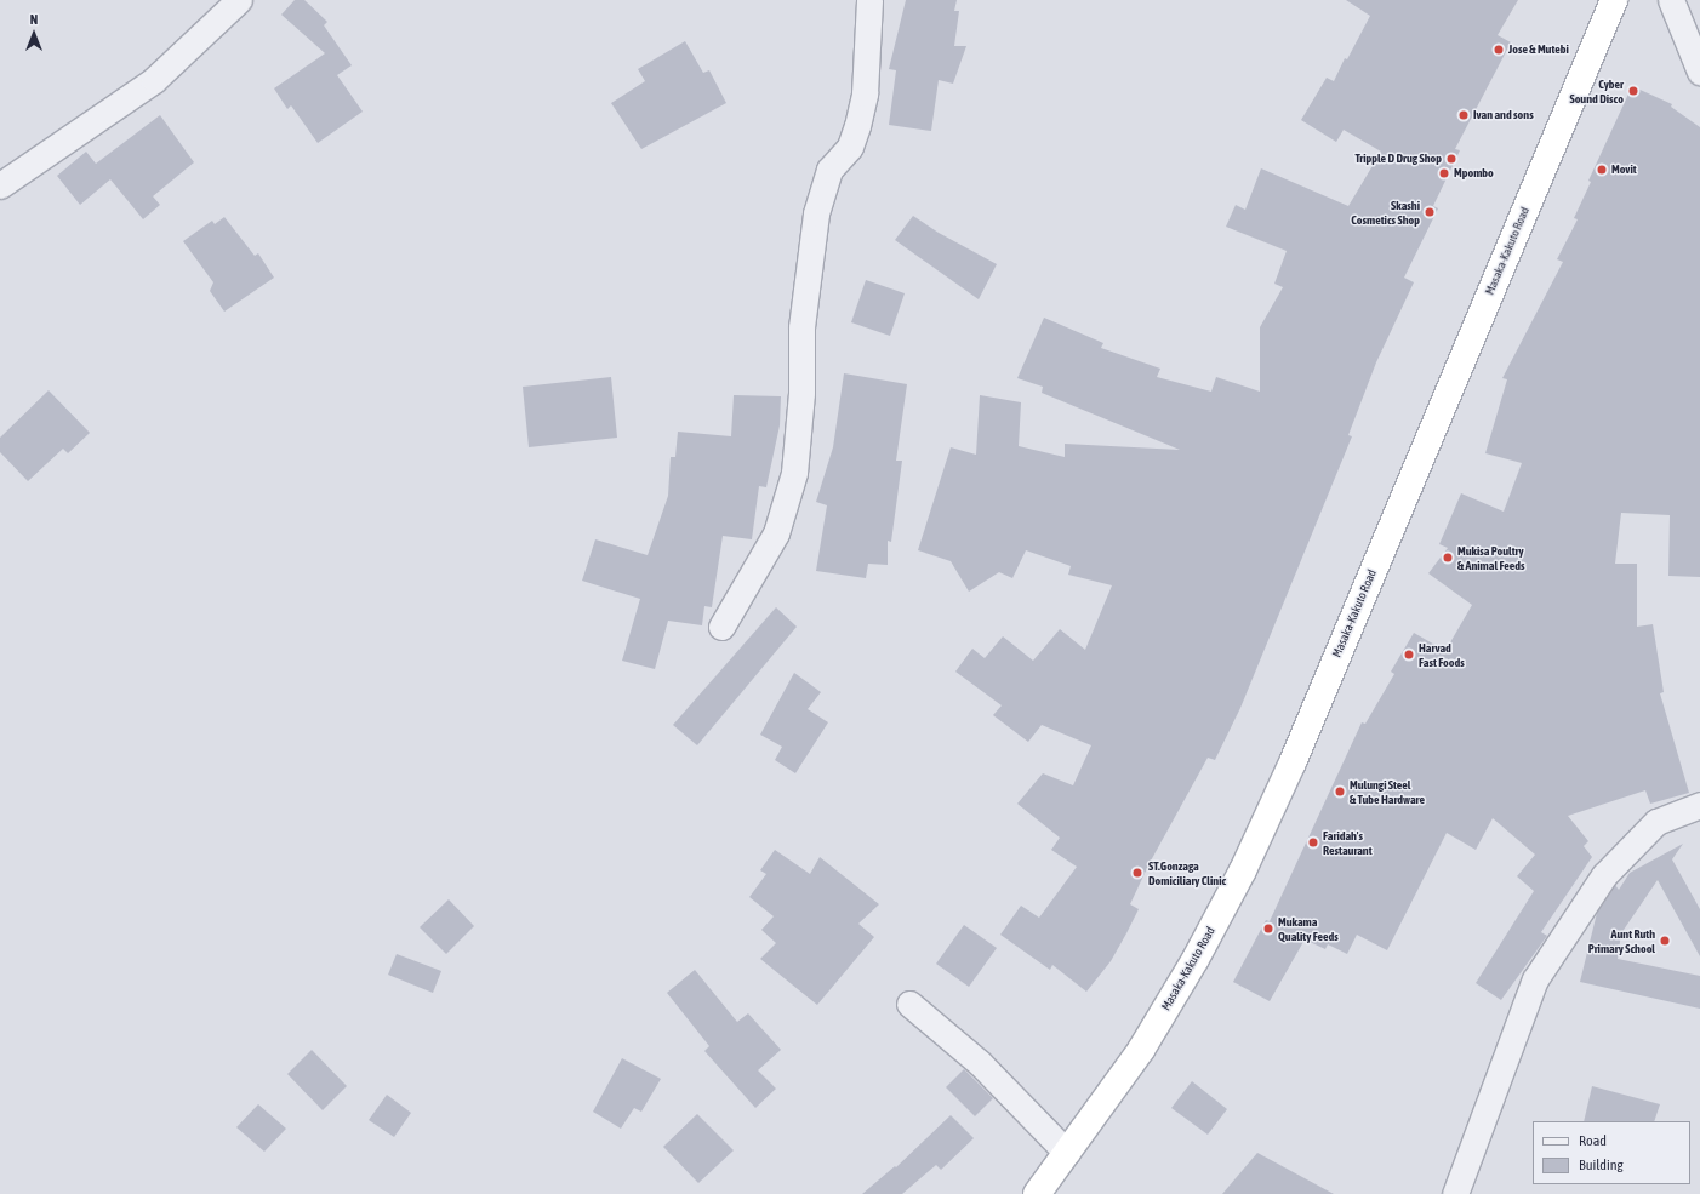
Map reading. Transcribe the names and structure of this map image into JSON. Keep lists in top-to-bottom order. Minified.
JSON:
{"streets":{"highway":["Masaka-Kakuto Road"]},"places":["Jose & Mutebi","Cyber Sound Disco","Ivan and sons","Tripple D Drug Shop","Movit","Mpombo","Skashi Cosmetics Shop","Mukisa Poultry & Animal Feeds","Harvad Fast Foods","Mulungi Steel & Tube Hardware","Faridah's Restaurant","ST.Gonzaga Domiciliary Clinic","Mukama Quality Feeds","Aunt Ruth Primary School"],"legend":["Road","Building"],"north":"top"}
